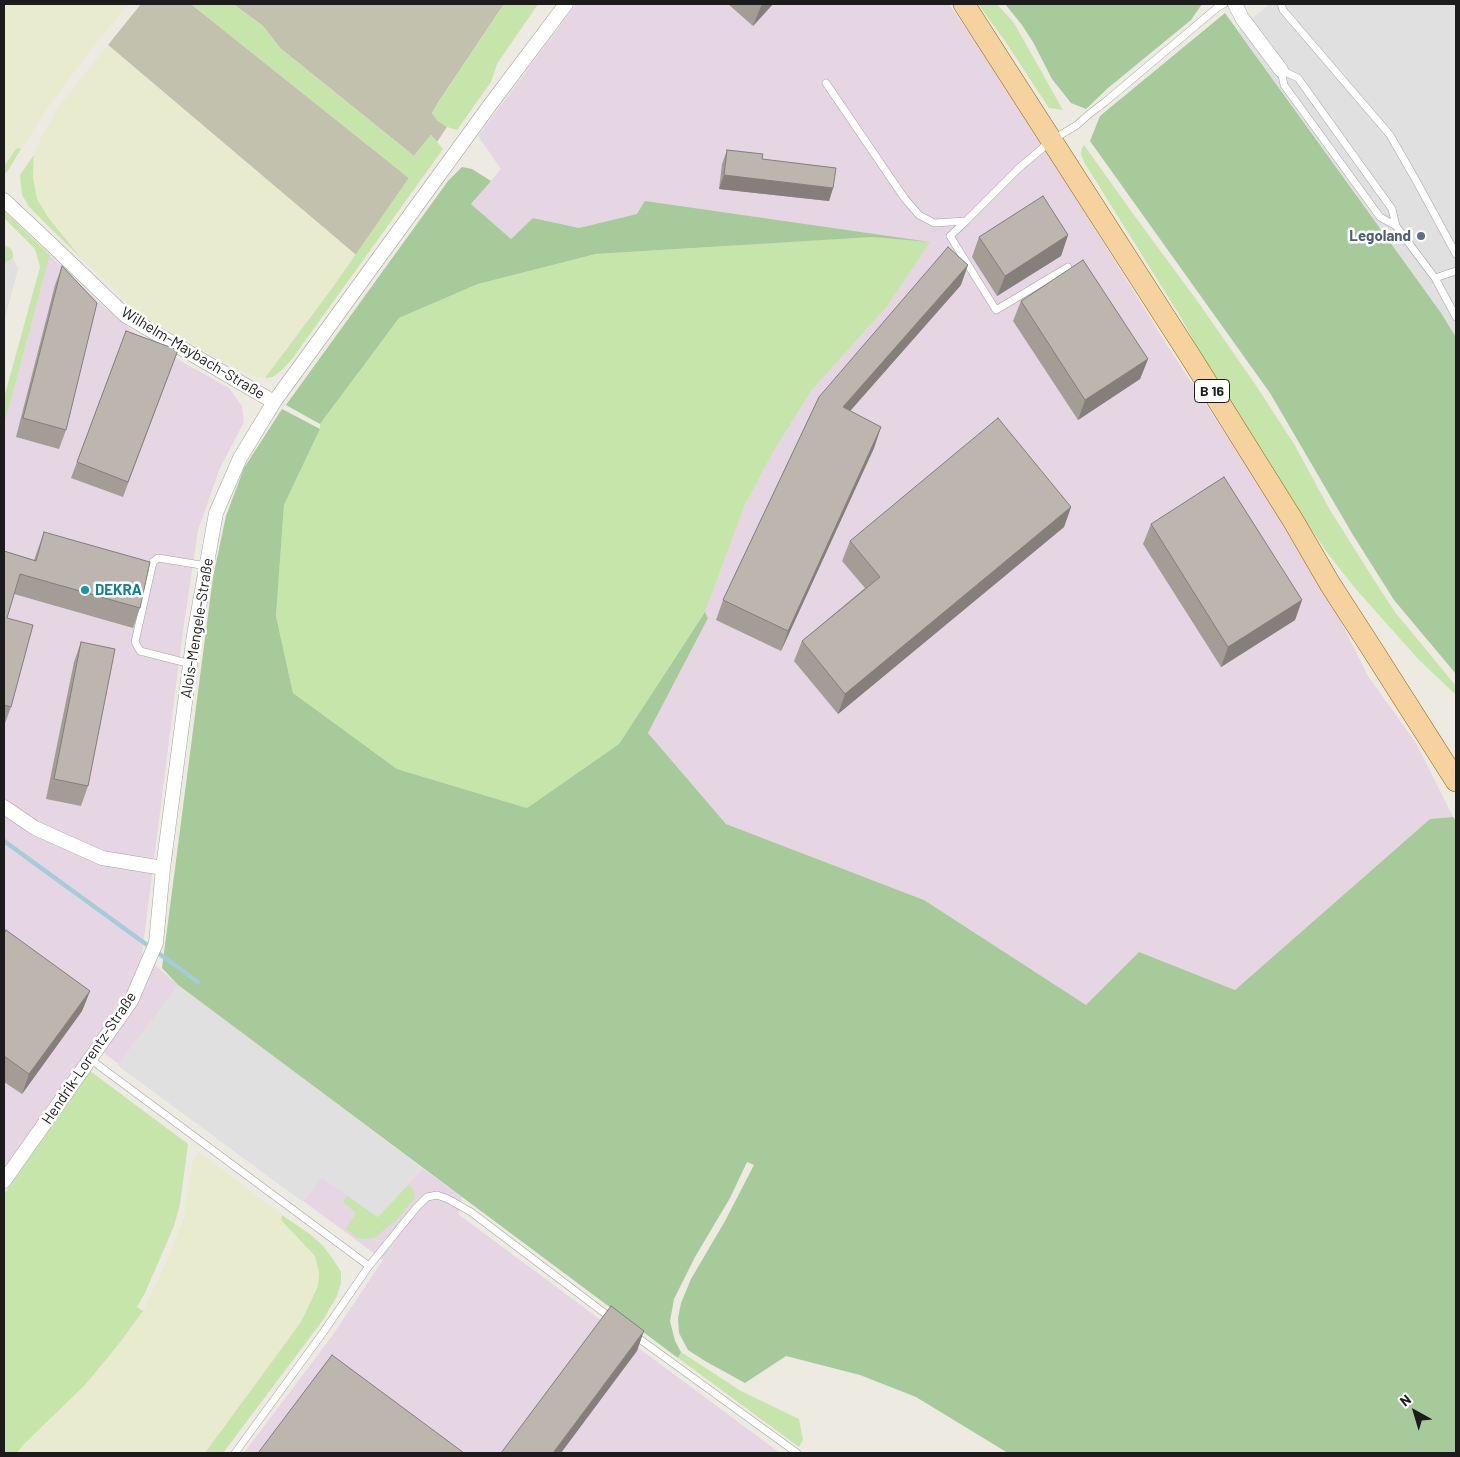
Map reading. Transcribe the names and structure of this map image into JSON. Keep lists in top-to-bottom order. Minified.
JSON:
{"streets":{"main road":["B 16"],"street":["Wilhelm-Maybach-Straße","Alois-Mengele-Straße","Hendrik-Lorentz-Straße"]},"crossings":[["Wilhelm-Maybach-Straße","Alois-Mengele-Straße"],["Alois-Mengele-Straße","Hendrik-Lorentz-Straße"]],"places":["Legoland","DEKRA"],"north":"top left"}
